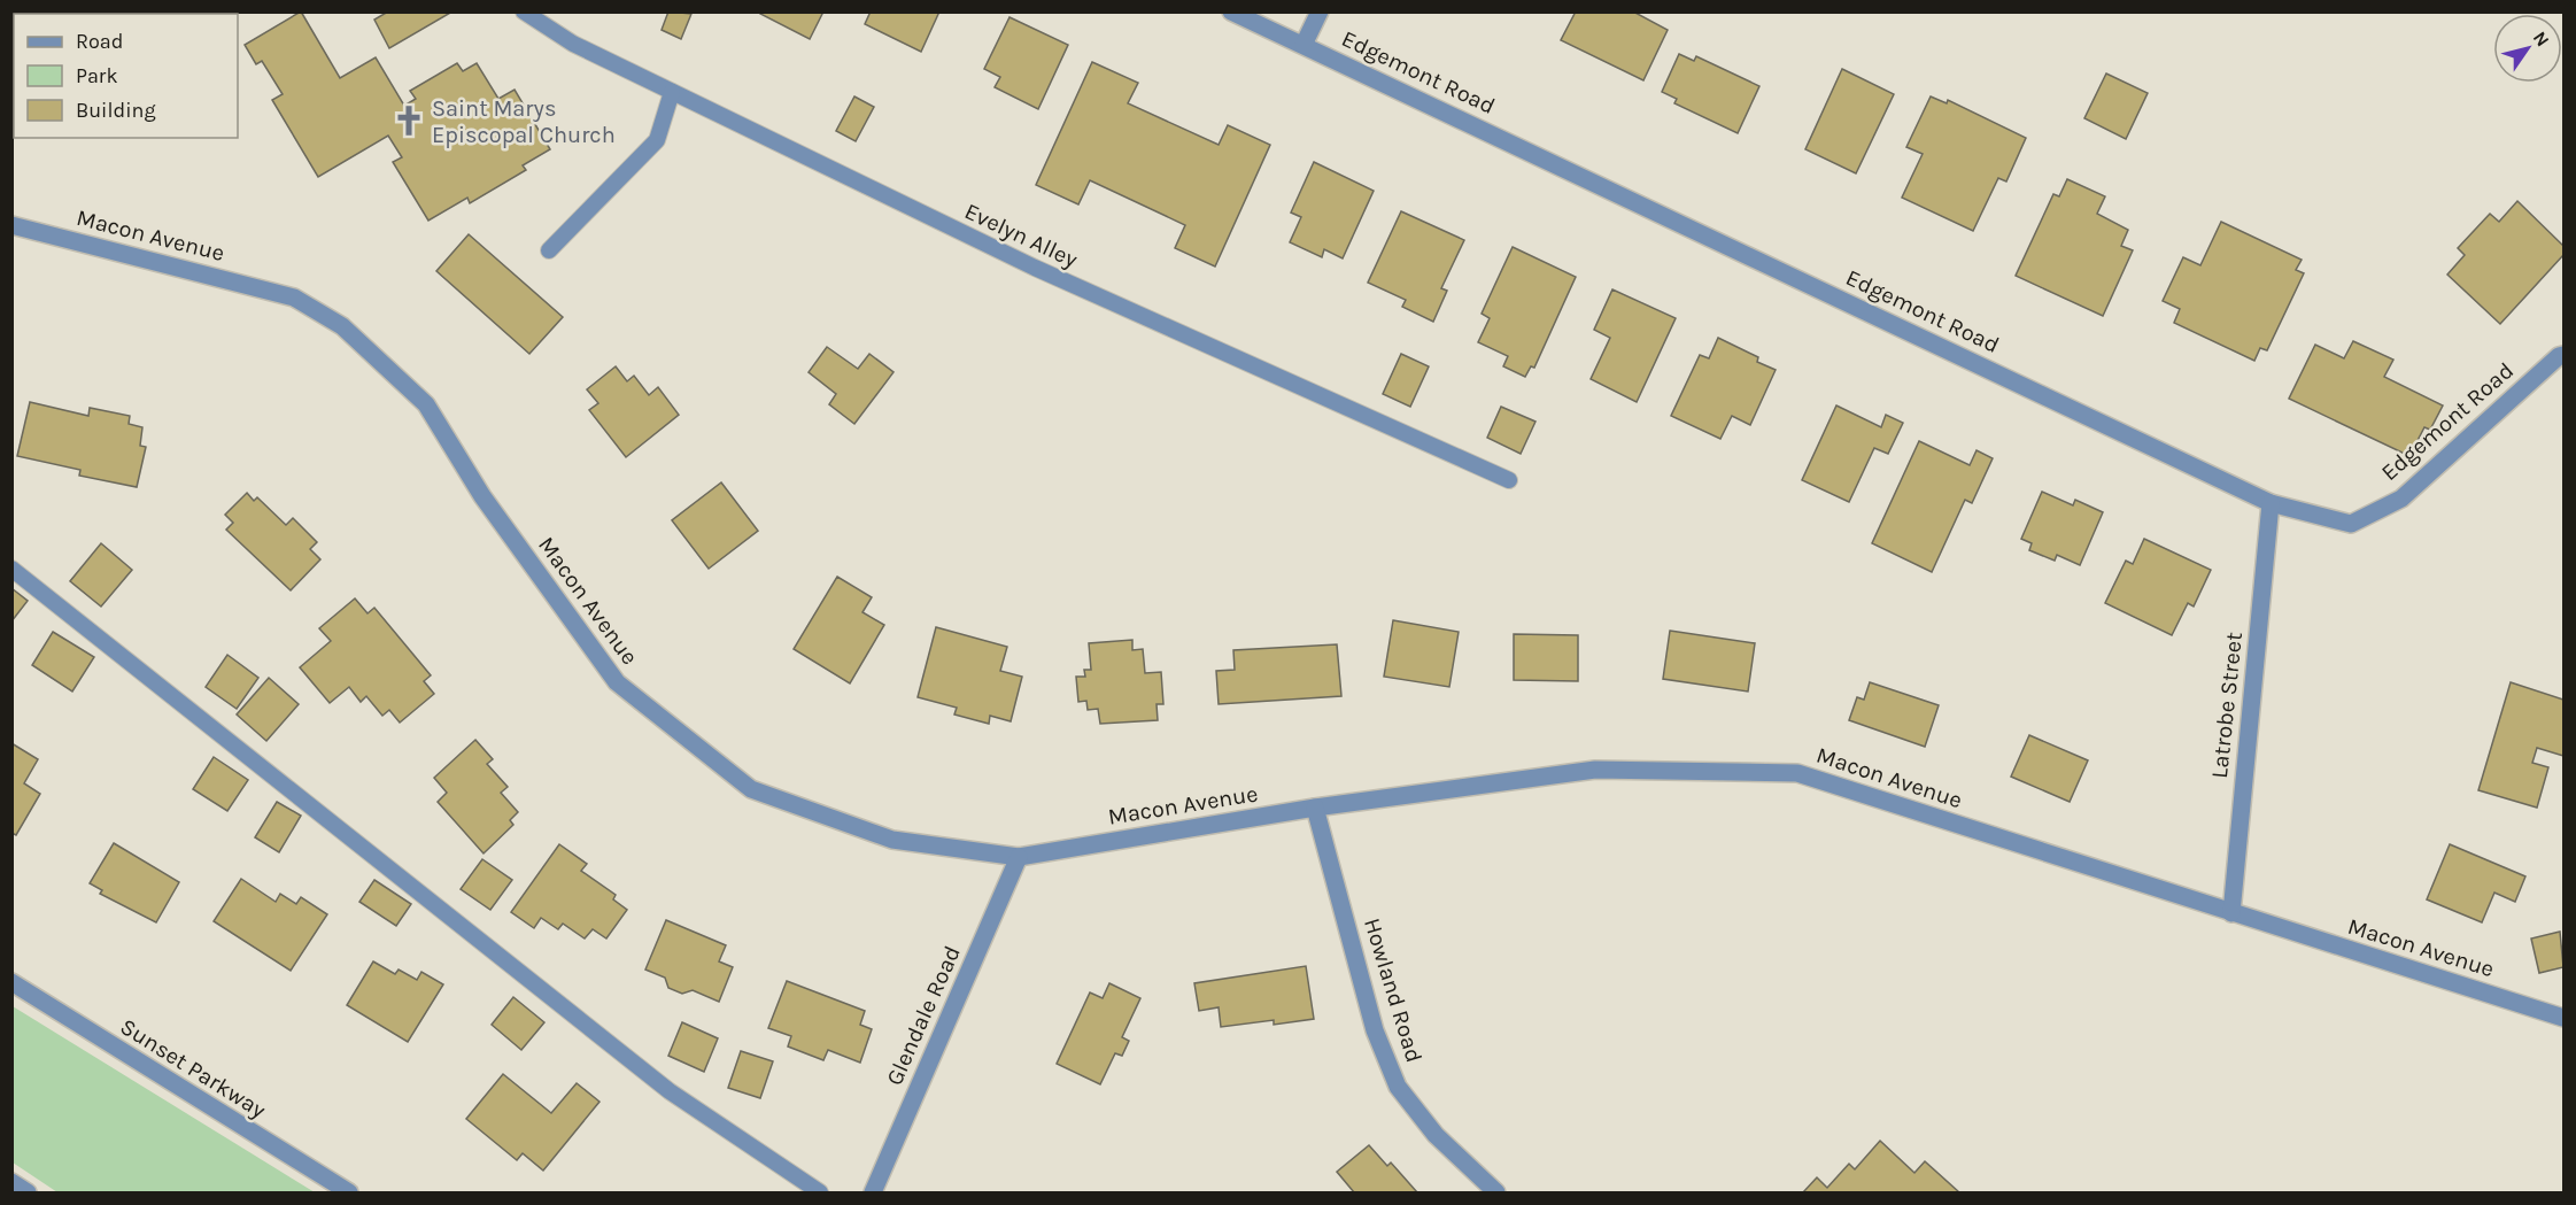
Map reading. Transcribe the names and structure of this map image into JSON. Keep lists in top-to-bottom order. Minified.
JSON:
{"streets":{"street":["Edgemont Road","Macon Avenue","Latrobe Street","Howland Road","Glendale Road","Sunset Parkway"],"lane":["Evelyn Alley"]},"crossings":[["Edgemont Road","Latrobe Street"],["Macon Avenue","Latrobe Street"],["Macon Avenue","Howland Road"],["Macon Avenue","Glendale Road"]],"places":{"church":["Saint Marys Episcopal Church"]},"legend":["Road","Park","Building"],"north":"top right"}
